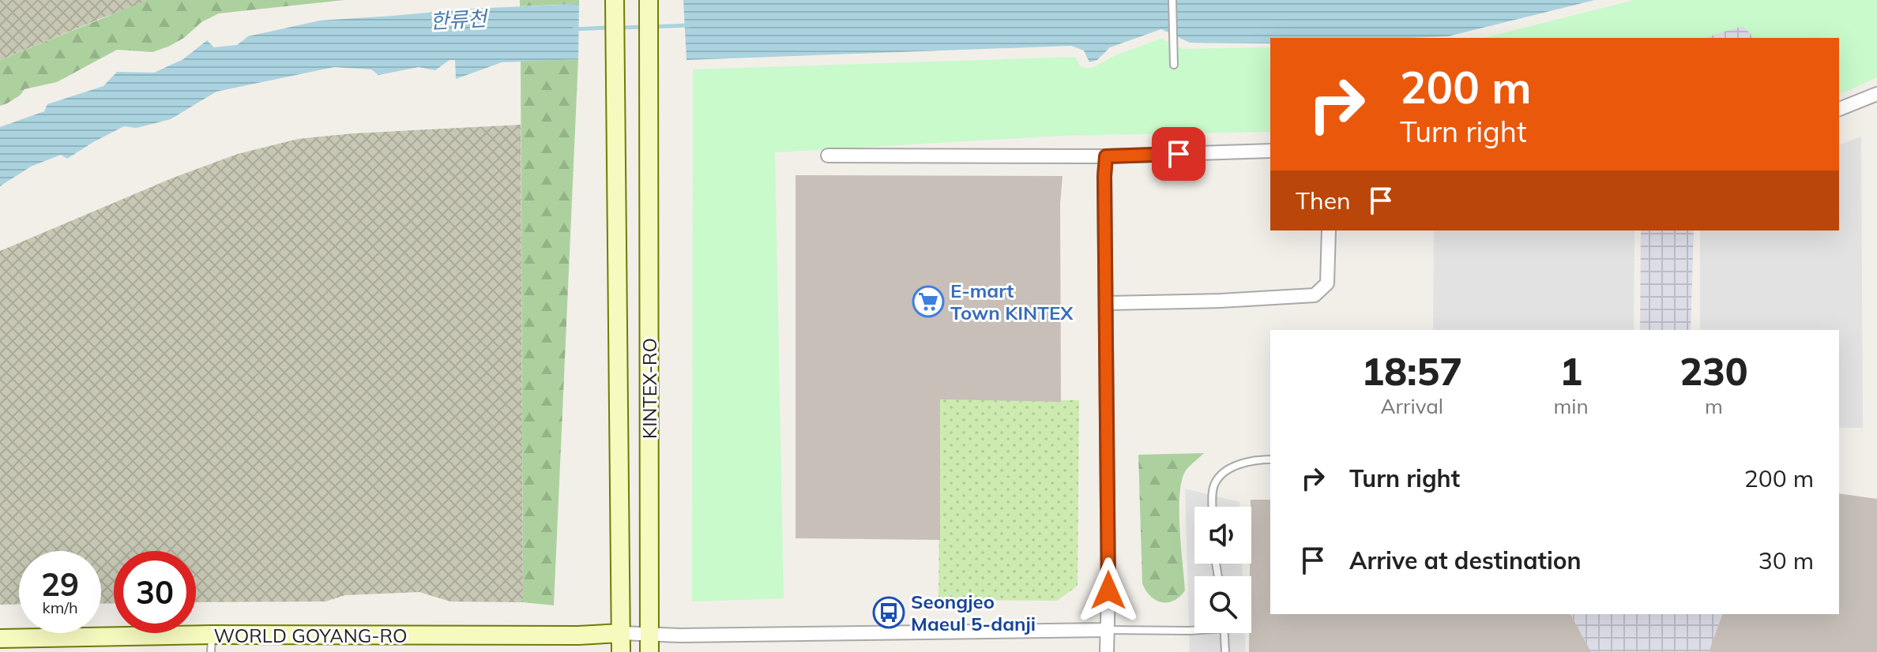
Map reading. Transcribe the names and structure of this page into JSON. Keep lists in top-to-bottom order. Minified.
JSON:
{"streets":{"main road":["KINTEX-RO","WORLD GOYANG-RO"]},"crossings":[["KINTEX-RO","WORLD GOYANG-RO"]],"water":["한류천"],"places":{"supermarket":["E-mart Town KINTEX"],"bus stop":["Seongjeo Maeul 5-danji"]},"page":{"turn":["200 m","Turn right"],"then":"Then","eta":["18:57","Arrival","1","min","230","m"],"list":[{"name":"Turn right","value":"200 m"},{"name":"Arrive at destination","value":"30 m"}],"speed":"29 km/h","limit":"30"}}
